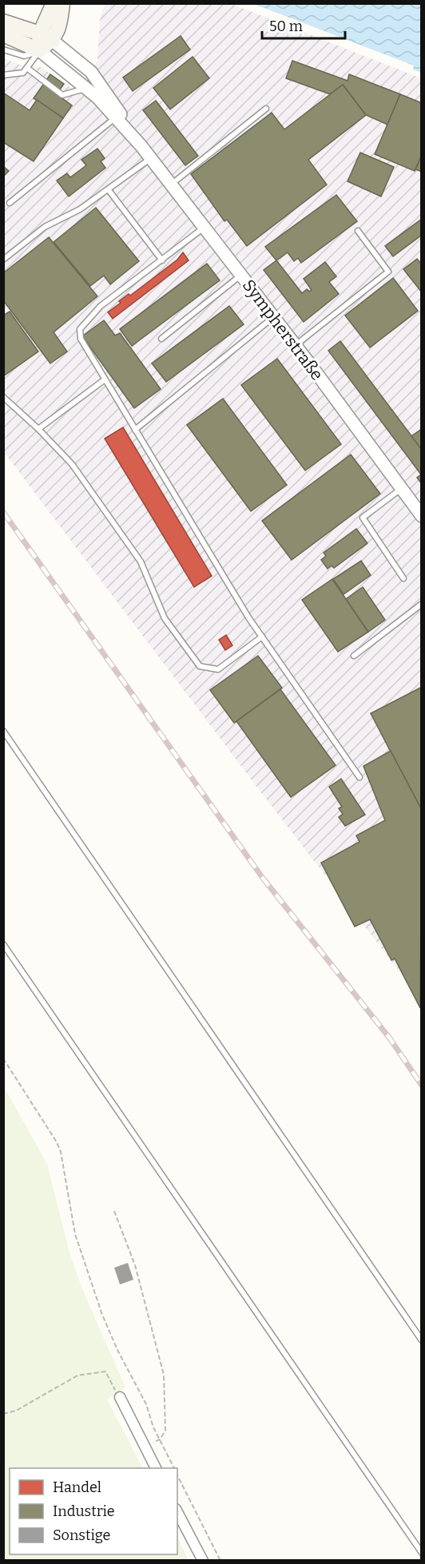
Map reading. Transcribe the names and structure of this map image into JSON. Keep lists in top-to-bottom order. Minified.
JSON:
{"streets":{"street":["Sympherstraße"]},"legend":["Handel","Industrie","Sonstige"],"scale_bar":"50 m"}
